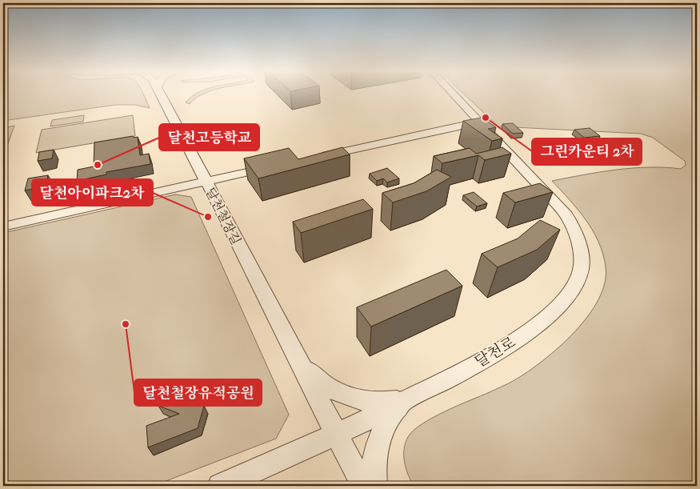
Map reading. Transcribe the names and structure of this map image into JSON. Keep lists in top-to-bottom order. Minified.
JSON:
{"streets":{"street":["달천철장길","달천로"]},"crossings":[["달천철장길","달천로"]],"places":["그린카운티 2차","달천고등학교","달천아이파크2차","달천철장유적공원"]}
